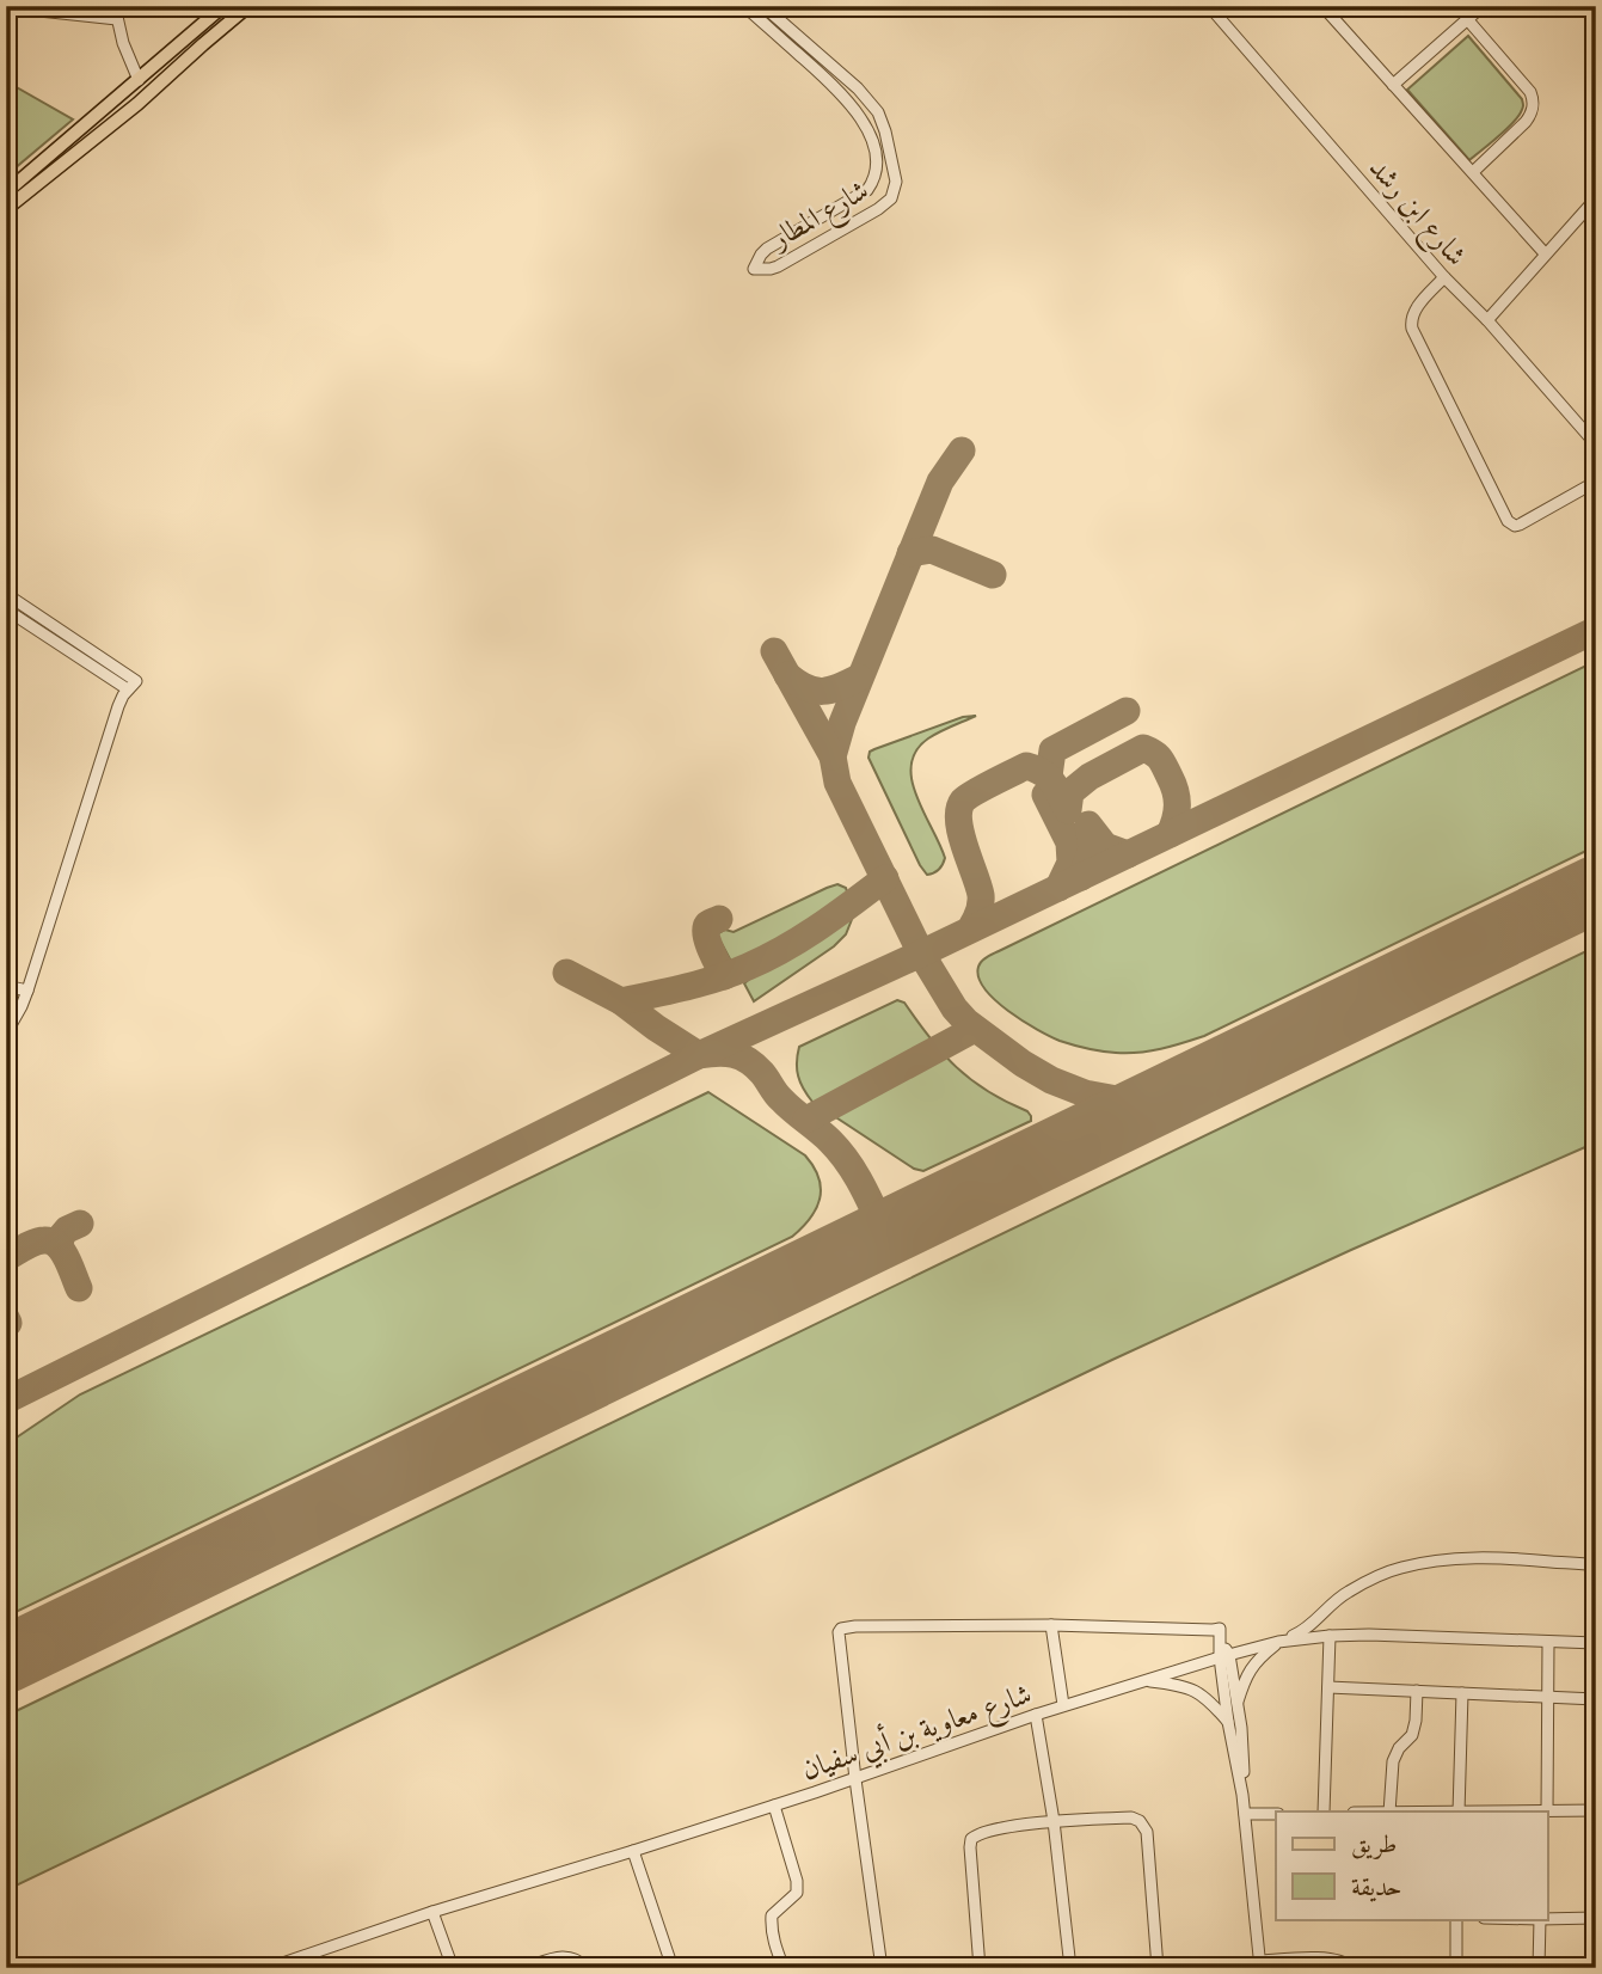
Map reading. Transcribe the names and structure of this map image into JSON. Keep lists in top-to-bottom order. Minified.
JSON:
{"streets":{"street":["شارع ابن رشد","شارع المطار","شارع معاوية بن أبي سفيان"]},"legend":["طريق","حديقة"]}
